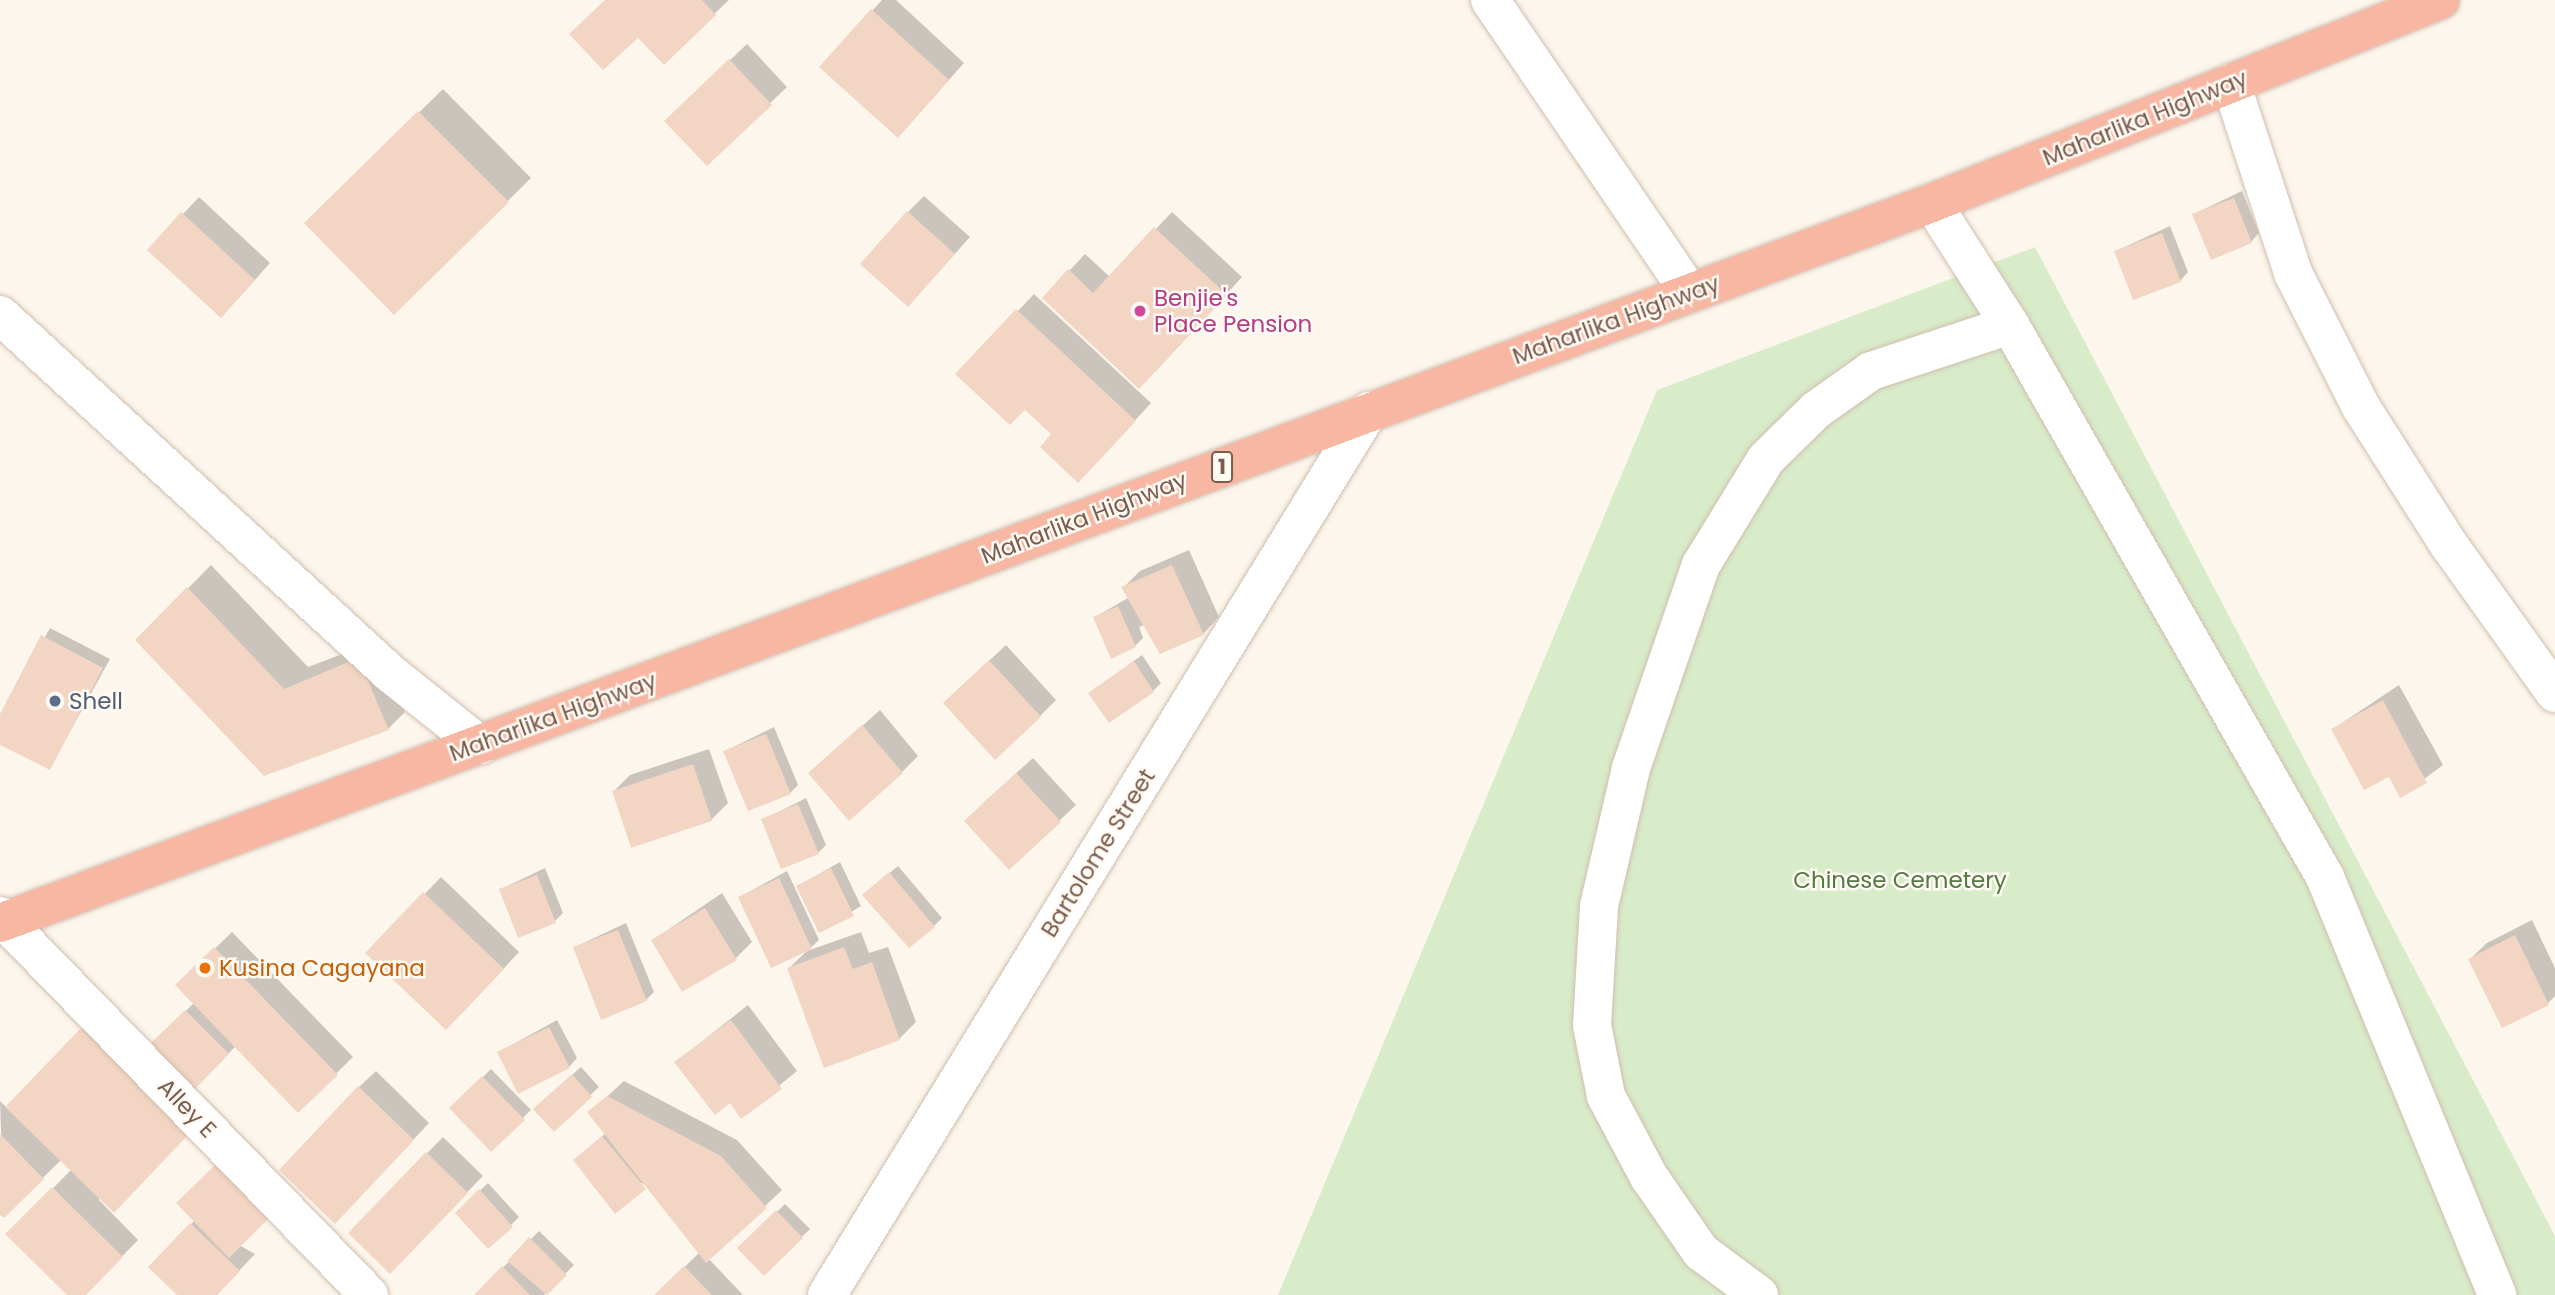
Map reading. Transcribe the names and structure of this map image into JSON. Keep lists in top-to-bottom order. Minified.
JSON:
{"streets":{"highway":["Maharlika Highway","1"],"street":["Bartolome Street","Alley E"]},"crossings":[["Maharlika Highway","Bartolome Street"],["Maharlika Highway","Alley E"]],"parks":["Chinese Cemetery"],"places":["Benjie's Place Pension","Shell","Kusina Cagayana"]}
